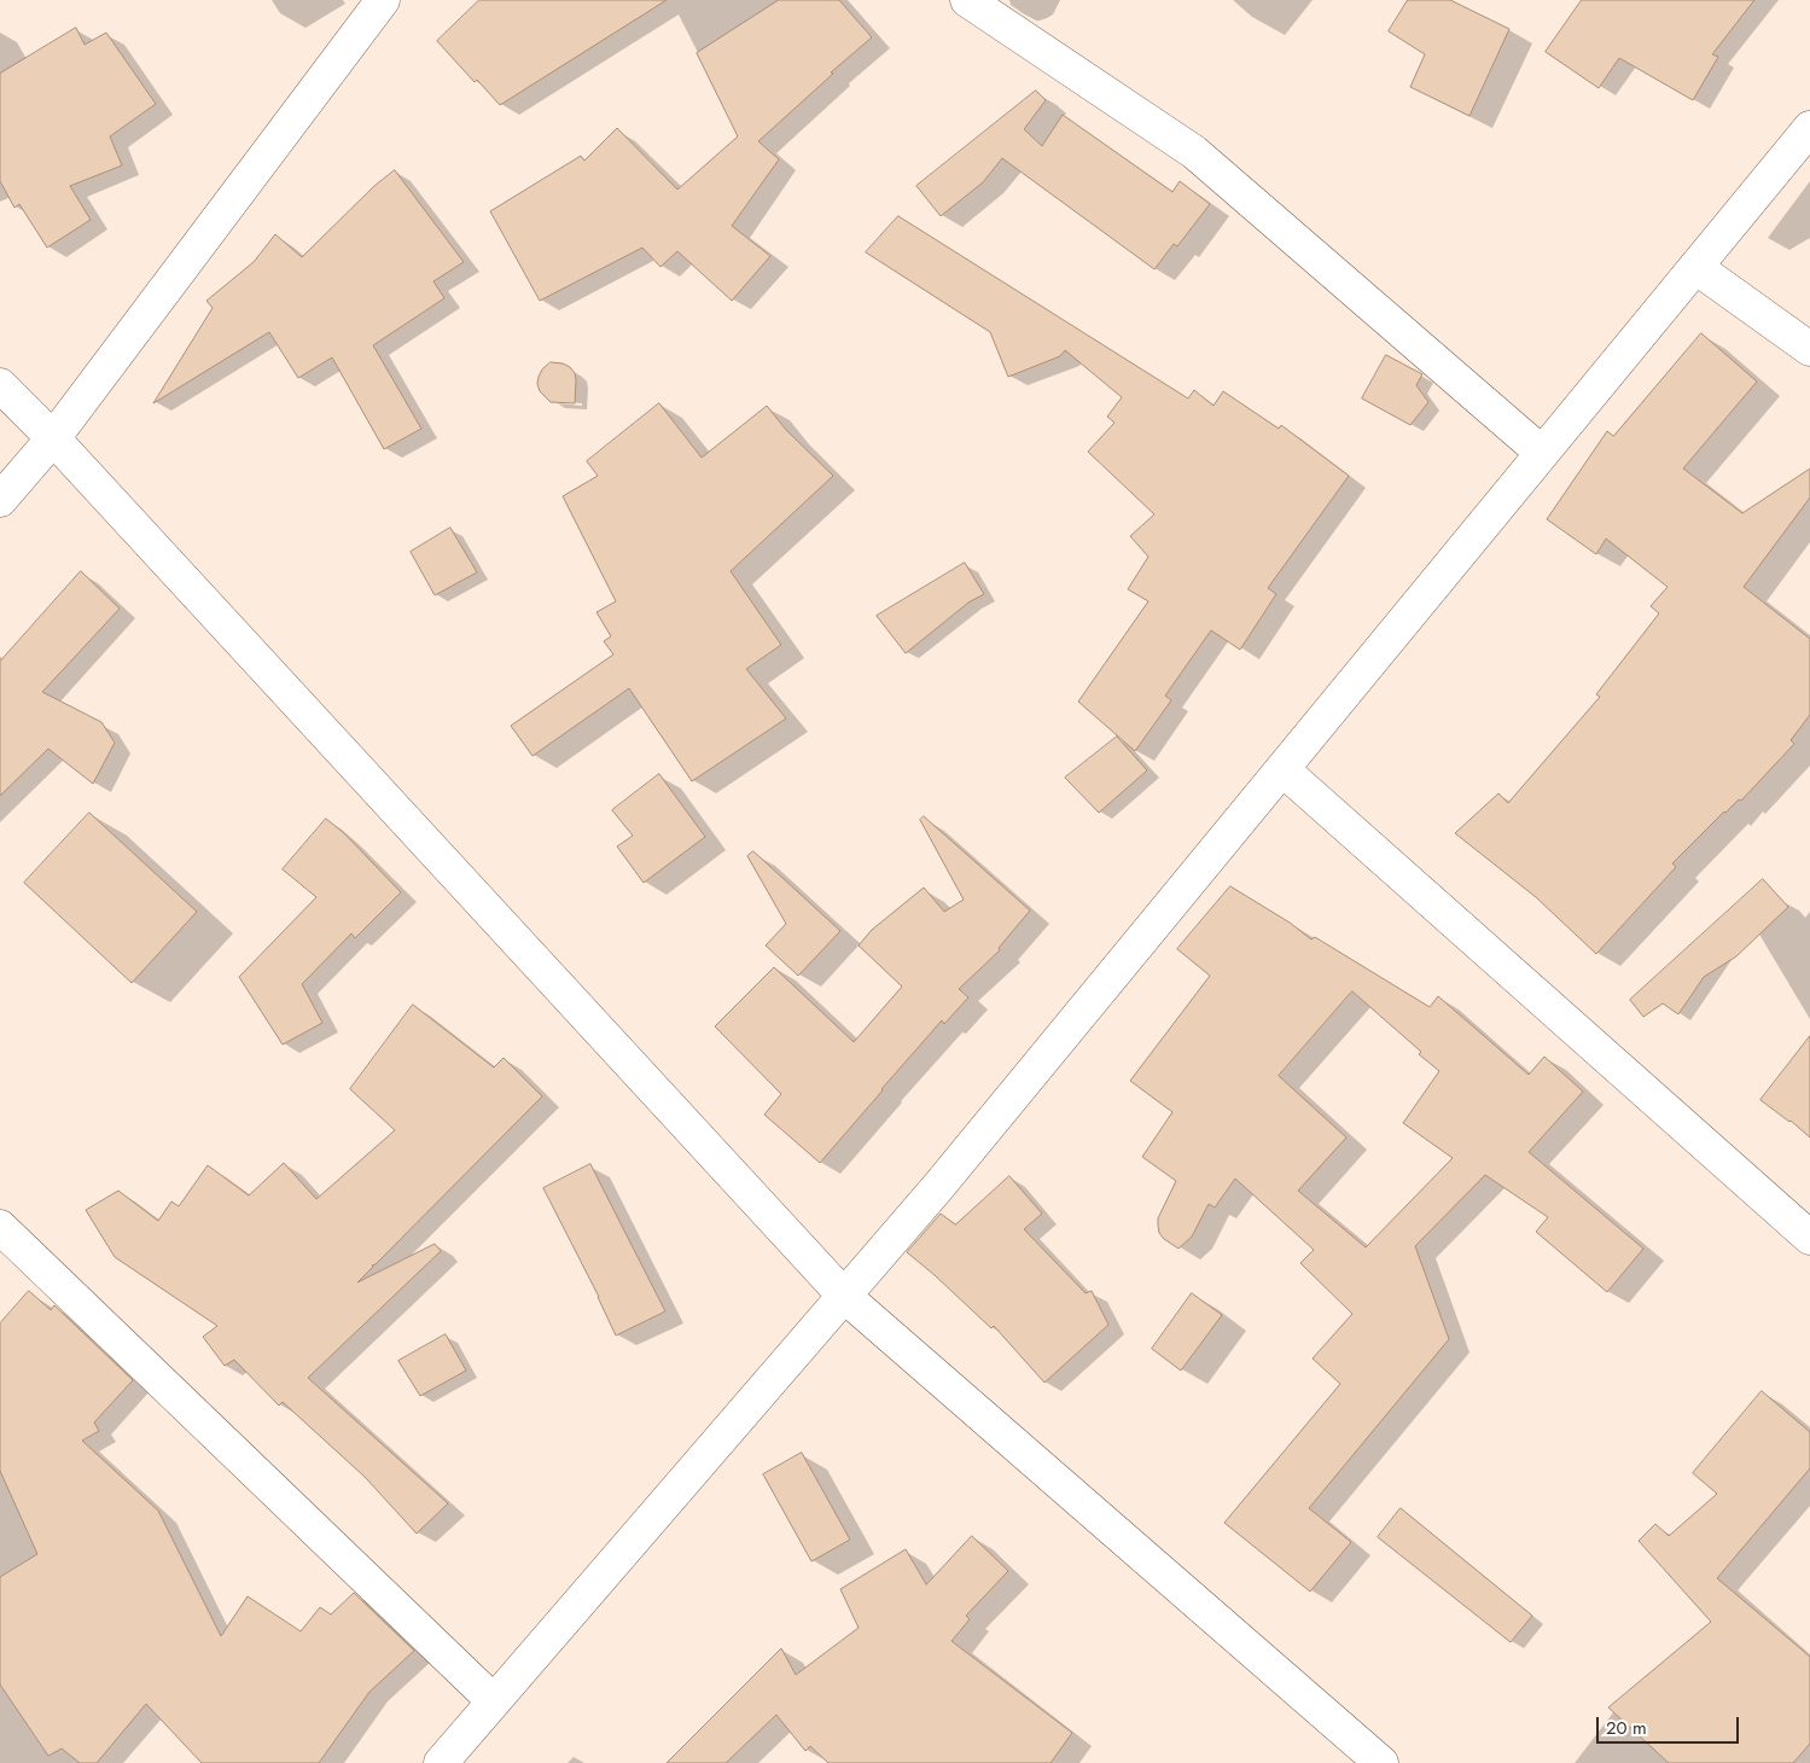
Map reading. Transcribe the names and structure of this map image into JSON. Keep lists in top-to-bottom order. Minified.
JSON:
{"scale_bar":"20 m"}
